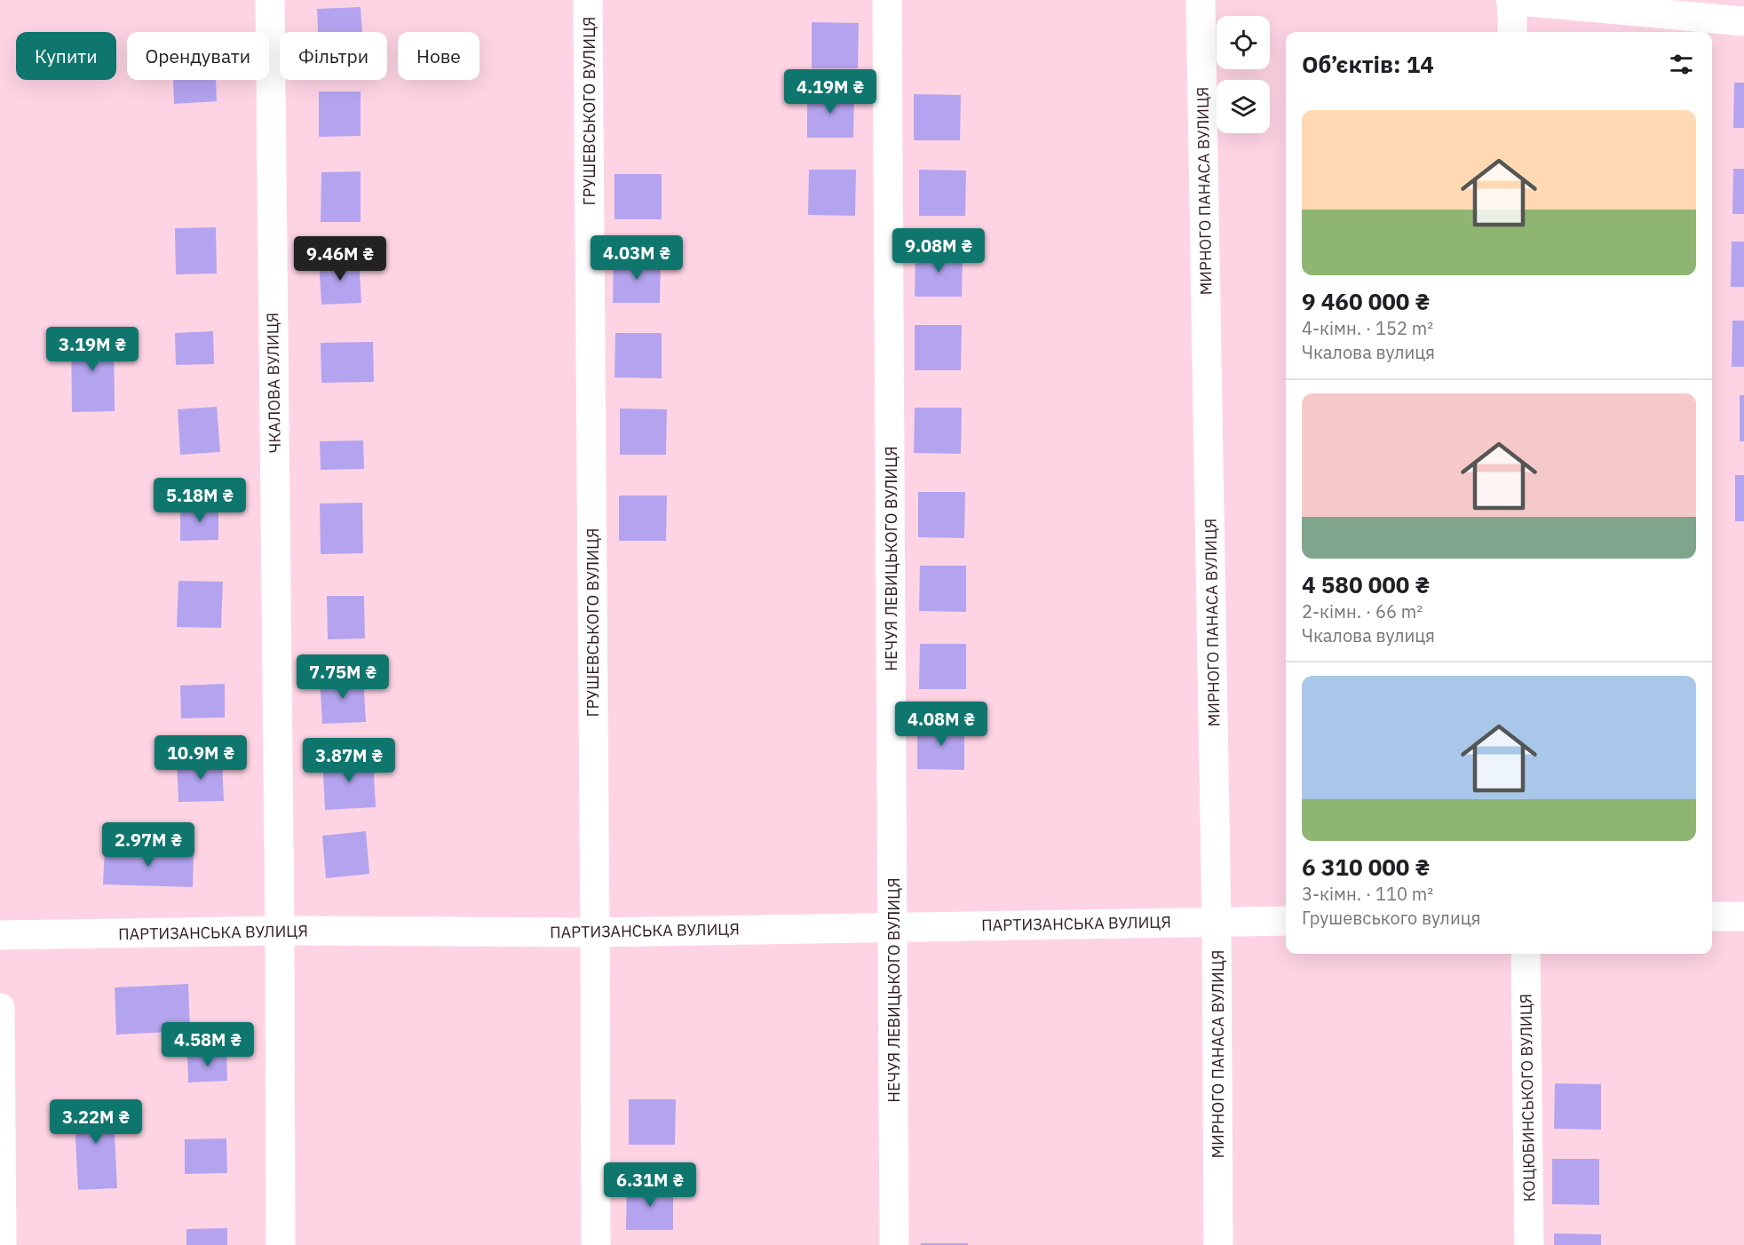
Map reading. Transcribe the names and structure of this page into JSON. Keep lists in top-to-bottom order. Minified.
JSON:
{"streets":{"street":["ГРУШЕВСЬКОГО ВУЛИЦЯ","МИРНОГО ПАНАСА ВУЛИЦЯ","ЧКАЛОВА ВУЛИЦЯ","НЕЧУЯ ЛЕВИЦЬКОГО ВУЛИЦЯ","ПАРТИЗАНСЬКА ВУЛИЦЯ","КОЦЮБИНСЬКОГО ВУЛИЦЯ"]},"crossings":[["ГРУШЕВСЬКОГО ВУЛИЦЯ","ПАРТИЗАНСЬКА ВУЛИЦЯ"],["МИРНОГО ПАНАСА ВУЛИЦЯ","ПАРТИЗАНСЬКА ВУЛИЦЯ"],["ЧКАЛОВА ВУЛИЦЯ","ПАРТИЗАНСЬКА ВУЛИЦЯ"],["НЕЧУЯ ЛЕВИЦЬКОГО ВУЛИЦЯ","ПАРТИЗАНСЬКА ВУЛИЦЯ"]],"page":{"chip":["Купити","Орендувати","Фільтри","Нове"],"heading":"Об’єктів: 14","price":["4.19M ₴","9.08M ₴","4.03M ₴","9.46M ₴","3.19M ₴","5.18M ₴","7.75M ₴","4.08M ₴","10.9M ₴","3.87M ₴","2.97M ₴","4.58M ₴","3.22M ₴","6.31M ₴"],"list":[{"name":"9 460 000 ₴","note":"4-кімн. · 152 m² · Чкалова вулиця"},{"name":"4 580 000 ₴","note":"2-кімн. · 66 m² · Чкалова вулиця"},{"name":"6 310 000 ₴","note":"3-кімн. · 110 m² · Грушевського вулиця"}]}}
